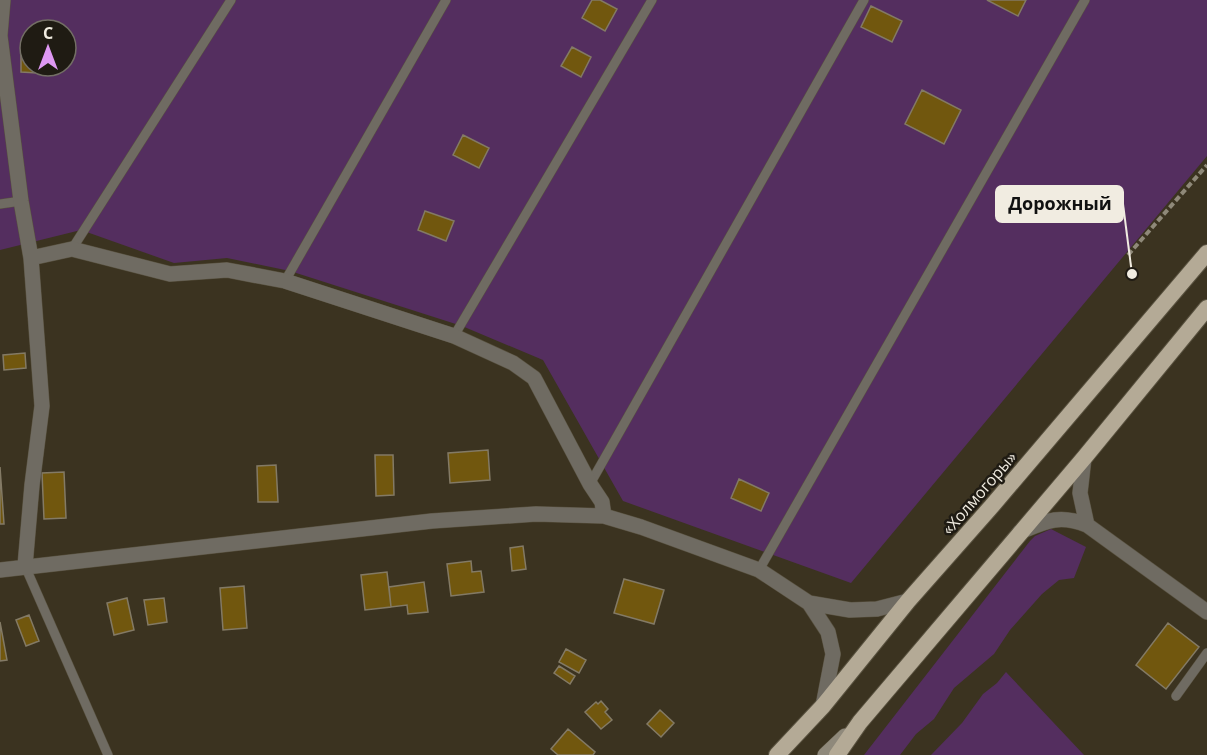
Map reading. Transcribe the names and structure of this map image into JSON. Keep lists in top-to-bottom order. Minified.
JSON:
{"streets":{"highway":["«Холмогоры»"]},"places":["Дорожный"],"north":"top"}
